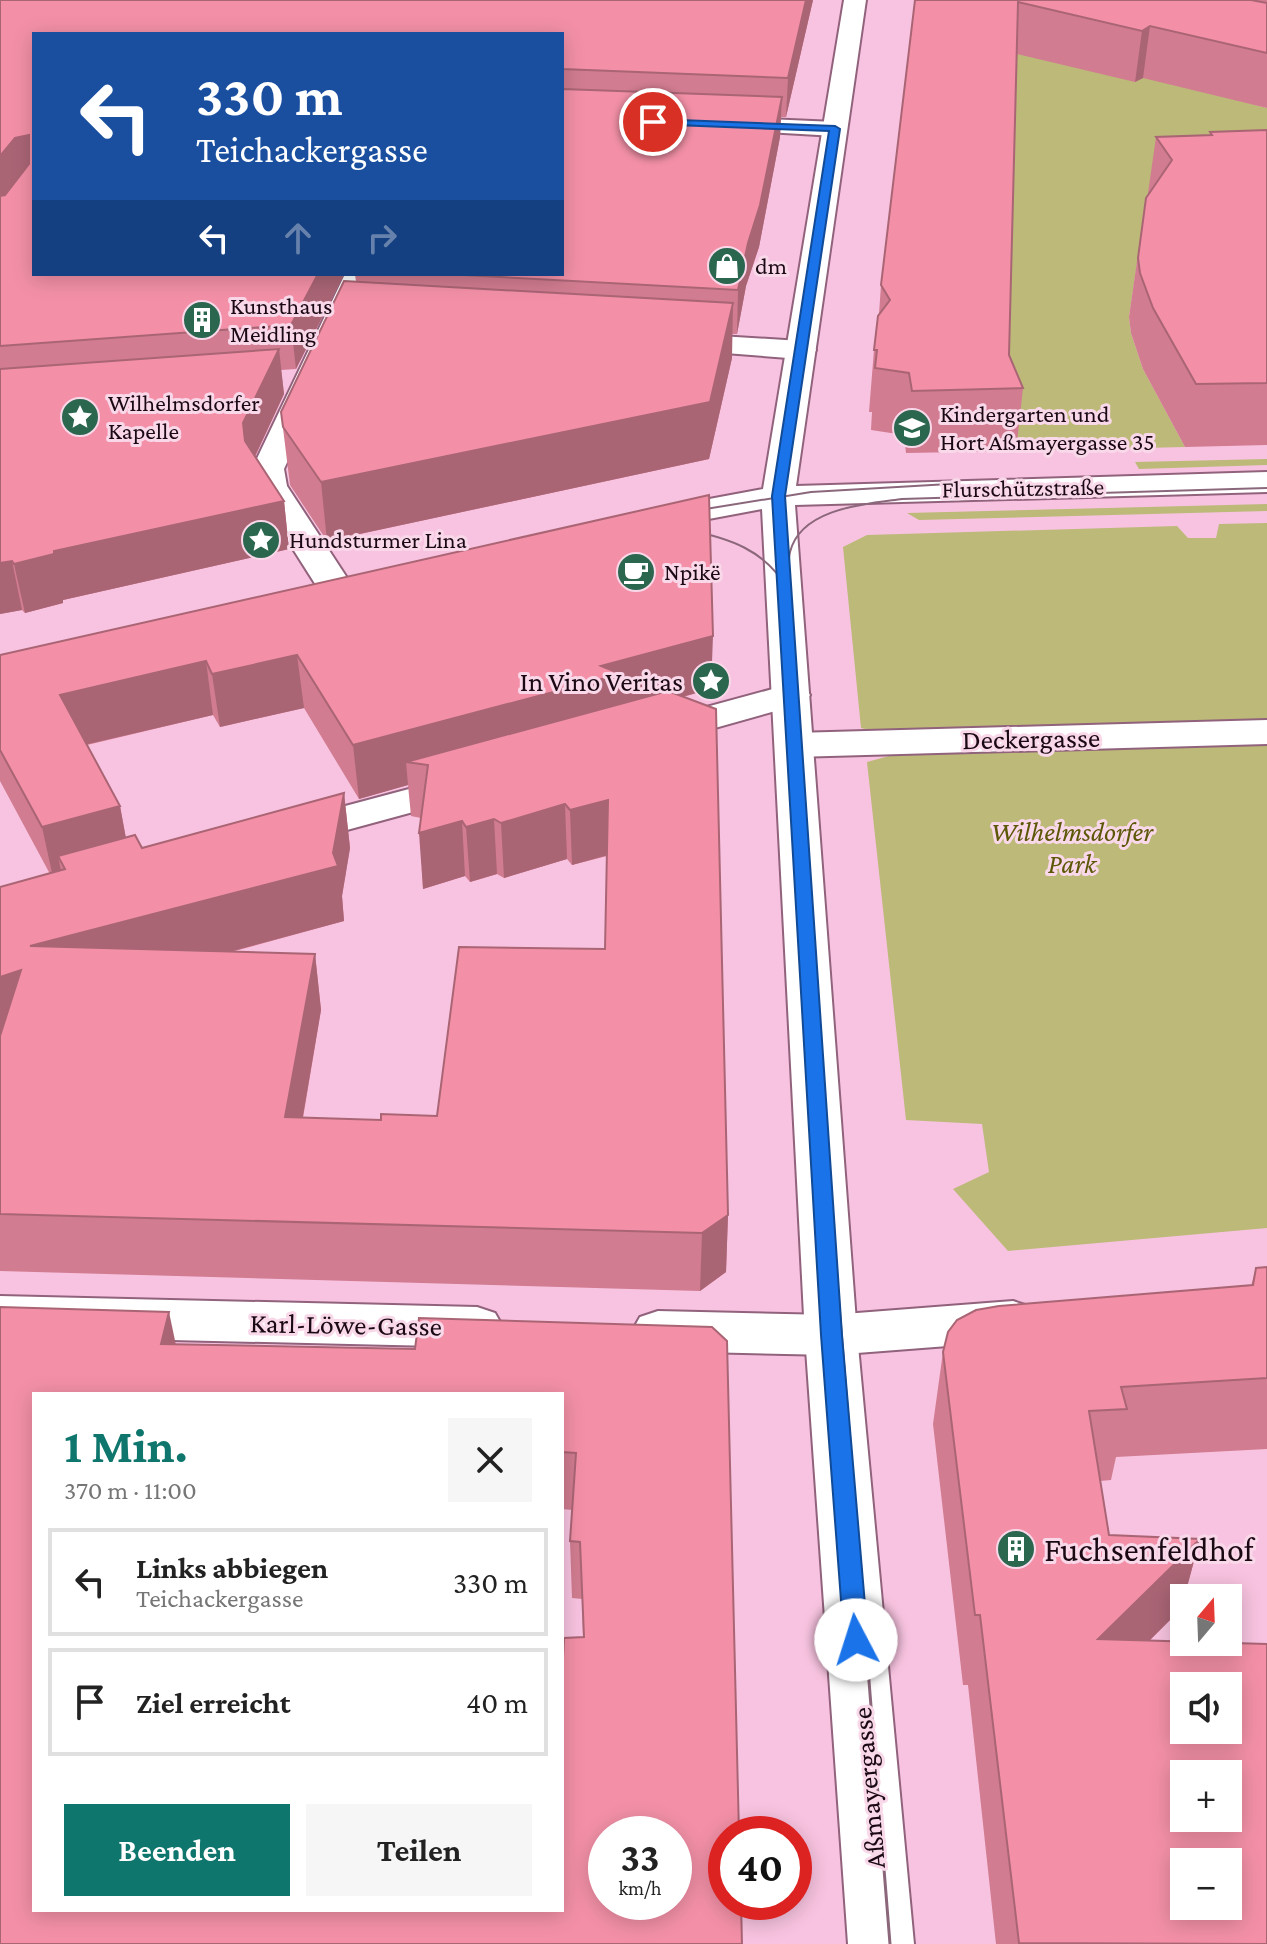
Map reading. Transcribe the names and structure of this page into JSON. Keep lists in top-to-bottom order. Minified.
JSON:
{"streets":{"street":["Flurschützstraße","Deckergasse","Karl-Löwe-Gasse","Aßmayergasse"]},"crossings":[["Flurschützstraße","Aßmayergasse"],["Deckergasse","Aßmayergasse"]],"parks":["Wilhelmsdorfer Park"],"places":{"shop":["dm"],"building":["Kunsthaus Meidling","Fuchsenfeldhof"],"place":["Wilhelmsdorfer Kapelle","Hundsturmer Lina","In Vino Veritas"],"school or university":["Kindergarten und Hort Aßmayergasse 35"],"cafe":["Npikë"]},"north":"top","page":{"turn":["330 m","Teichackergasse"],"heading":["1 Min.","370 m · 11:00"],"list":[{"name":"Links abbiegen","note":"Teichackergasse","value":"330 m"},{"name":"Ziel erreicht","value":"40 m"}],"map_buttons":["+","−"],"buttons":["Beenden","Teilen"],"speed":"33 km/h","limit":"40"}}
